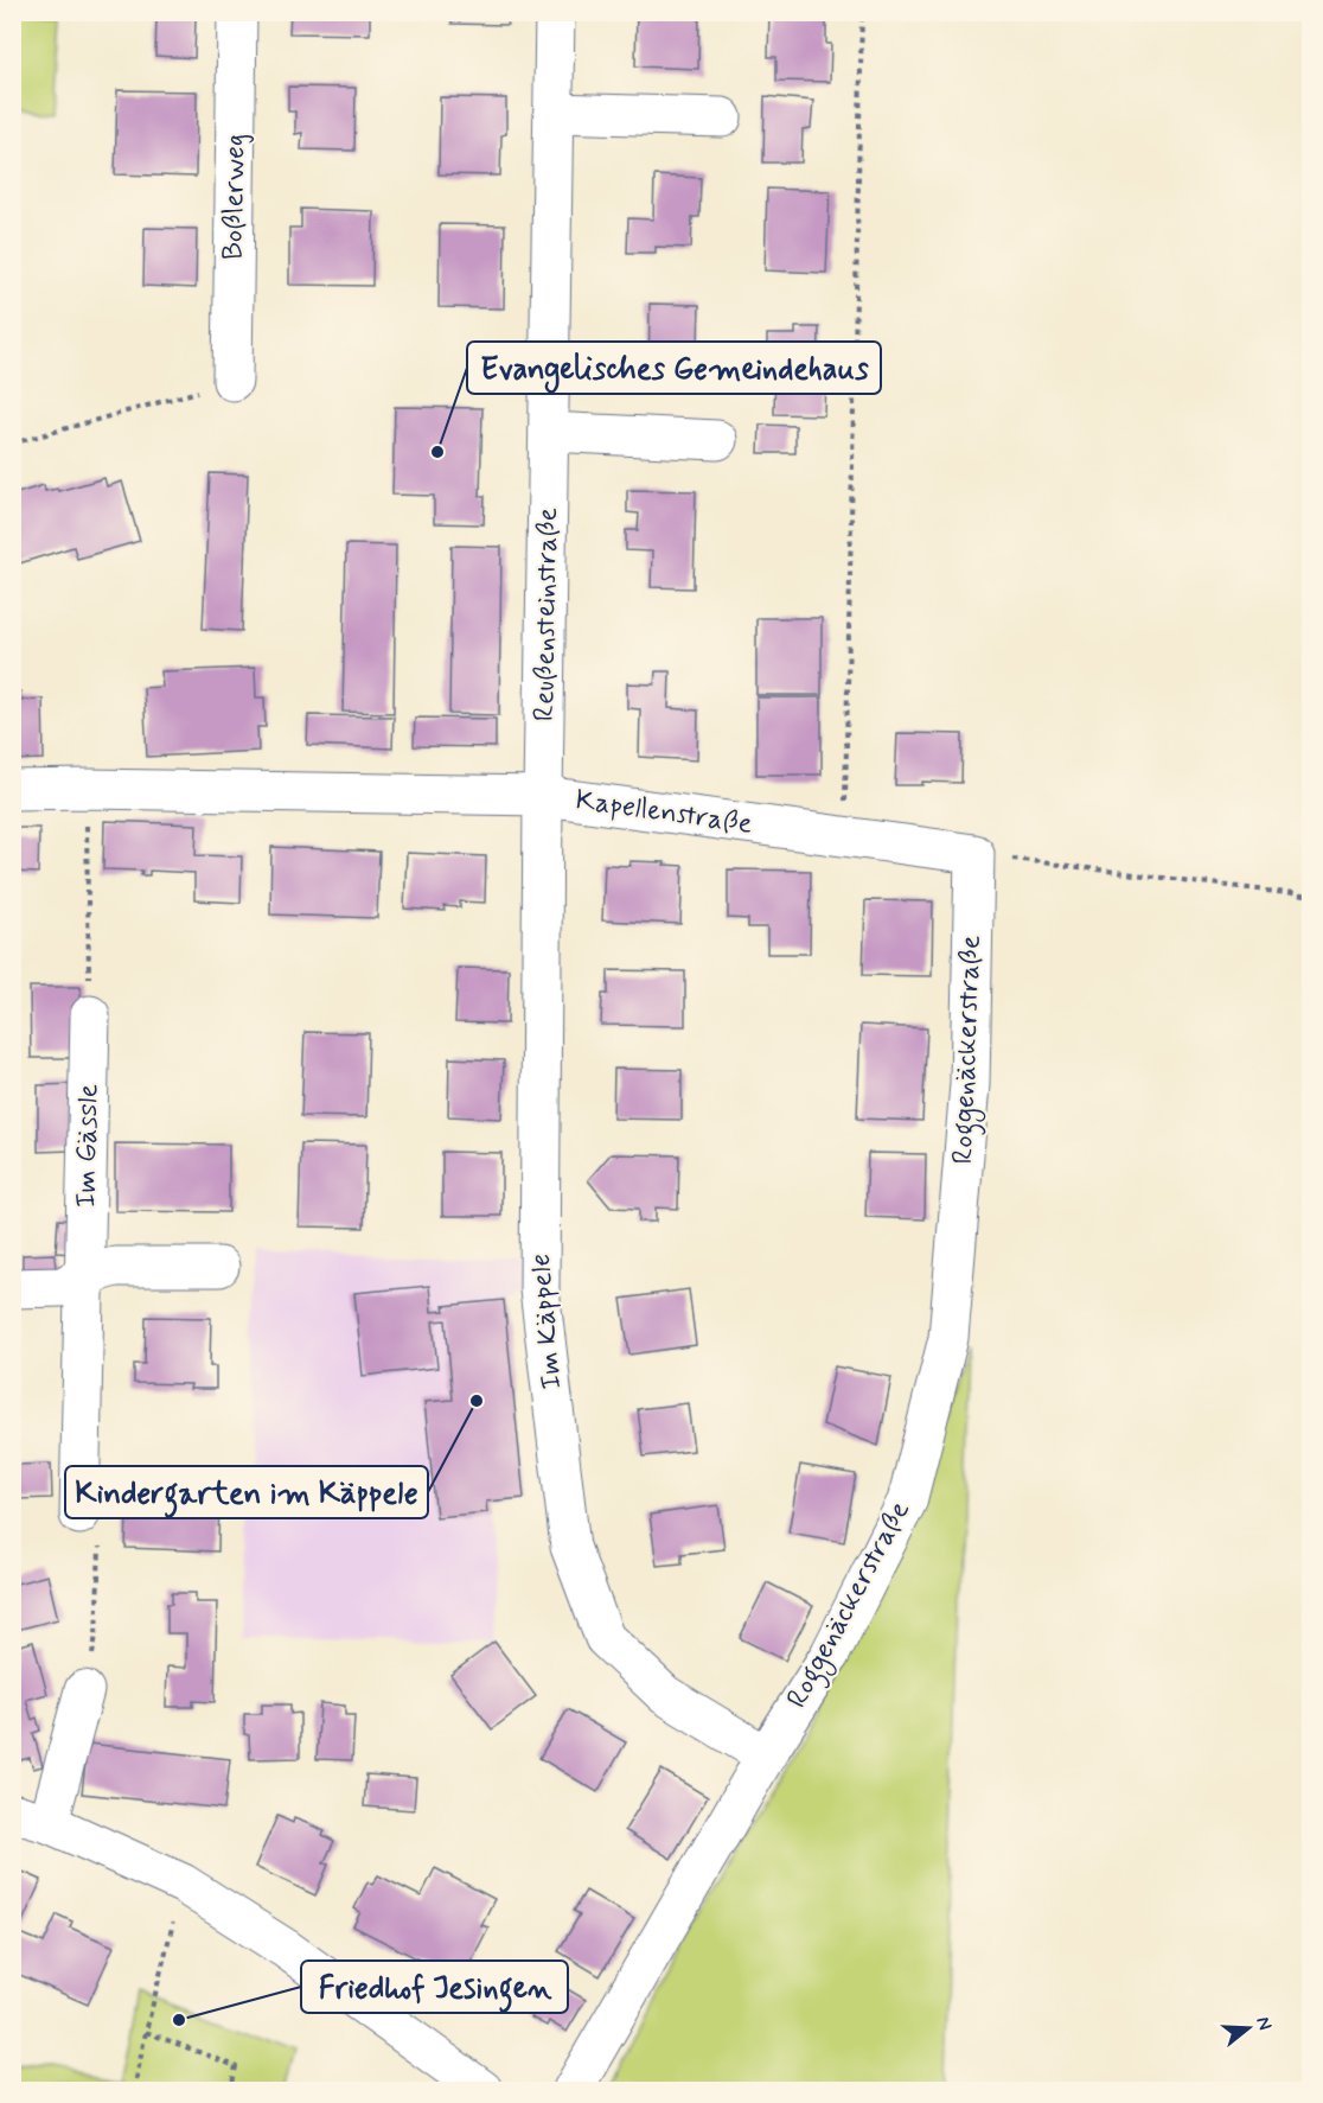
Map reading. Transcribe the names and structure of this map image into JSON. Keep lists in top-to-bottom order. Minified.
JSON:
{"streets":{"street":["Boßlerweg","Reußensteinstraße","Kapellenstraße","Roggenäckerstraße","Im Gässle","Im Käppele"]},"crossings":[["Reußensteinstraße","Kapellenstraße"],["Reußensteinstraße","Im Käppele"],["Kapellenstraße","Roggenäckerstraße"],["Kapellenstraße","Im Käppele"],["Roggenäckerstraße","Im Käppele"]],"places":["Evangelisches Gemeindehaus","Kindergarten im Käppele","Friedhof Jesingen"],"north":"right"}
